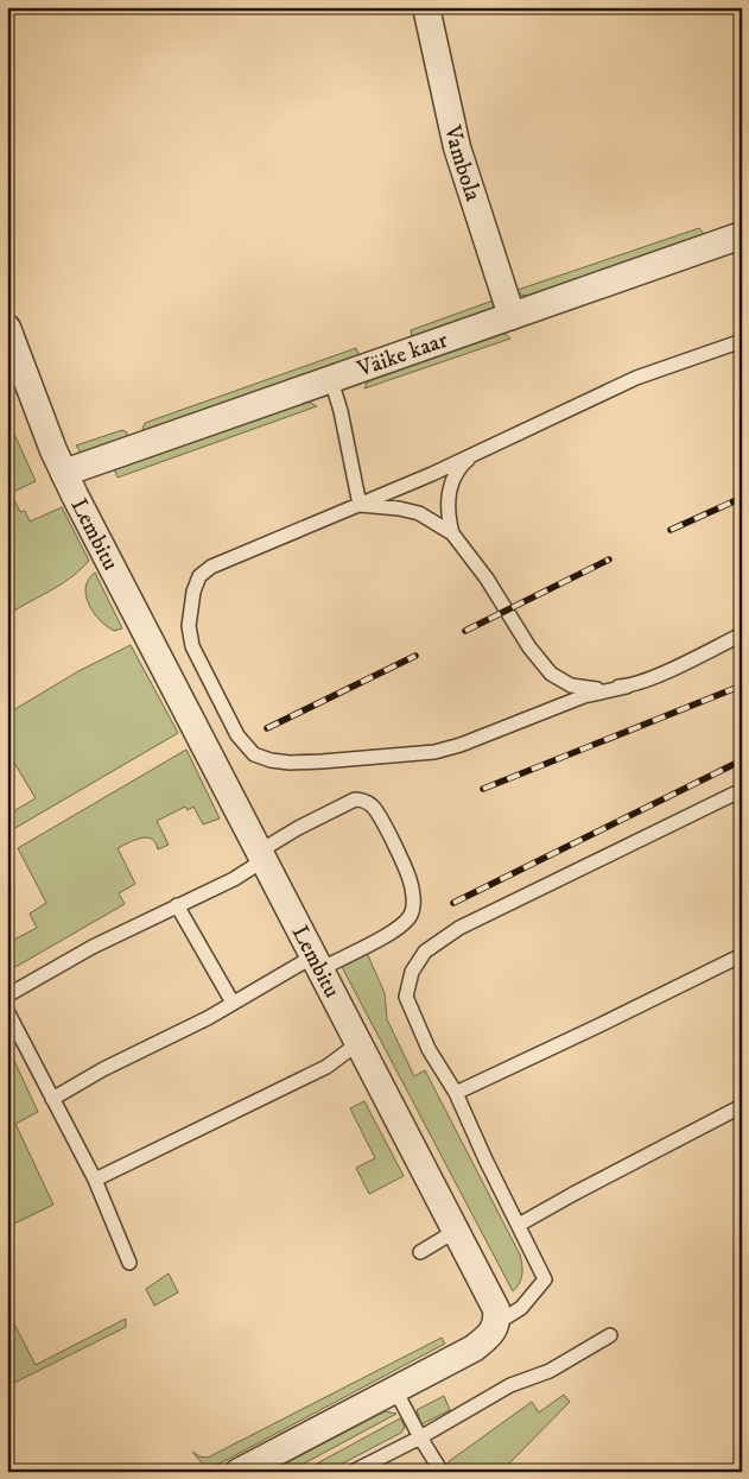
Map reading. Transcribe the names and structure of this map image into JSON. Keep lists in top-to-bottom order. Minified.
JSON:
{"streets":{"street":["Vambola","Väike kaar","Lembitu"]},"crossings":[["Vambola","Väike kaar"],["Väike kaar","Lembitu"]]}
